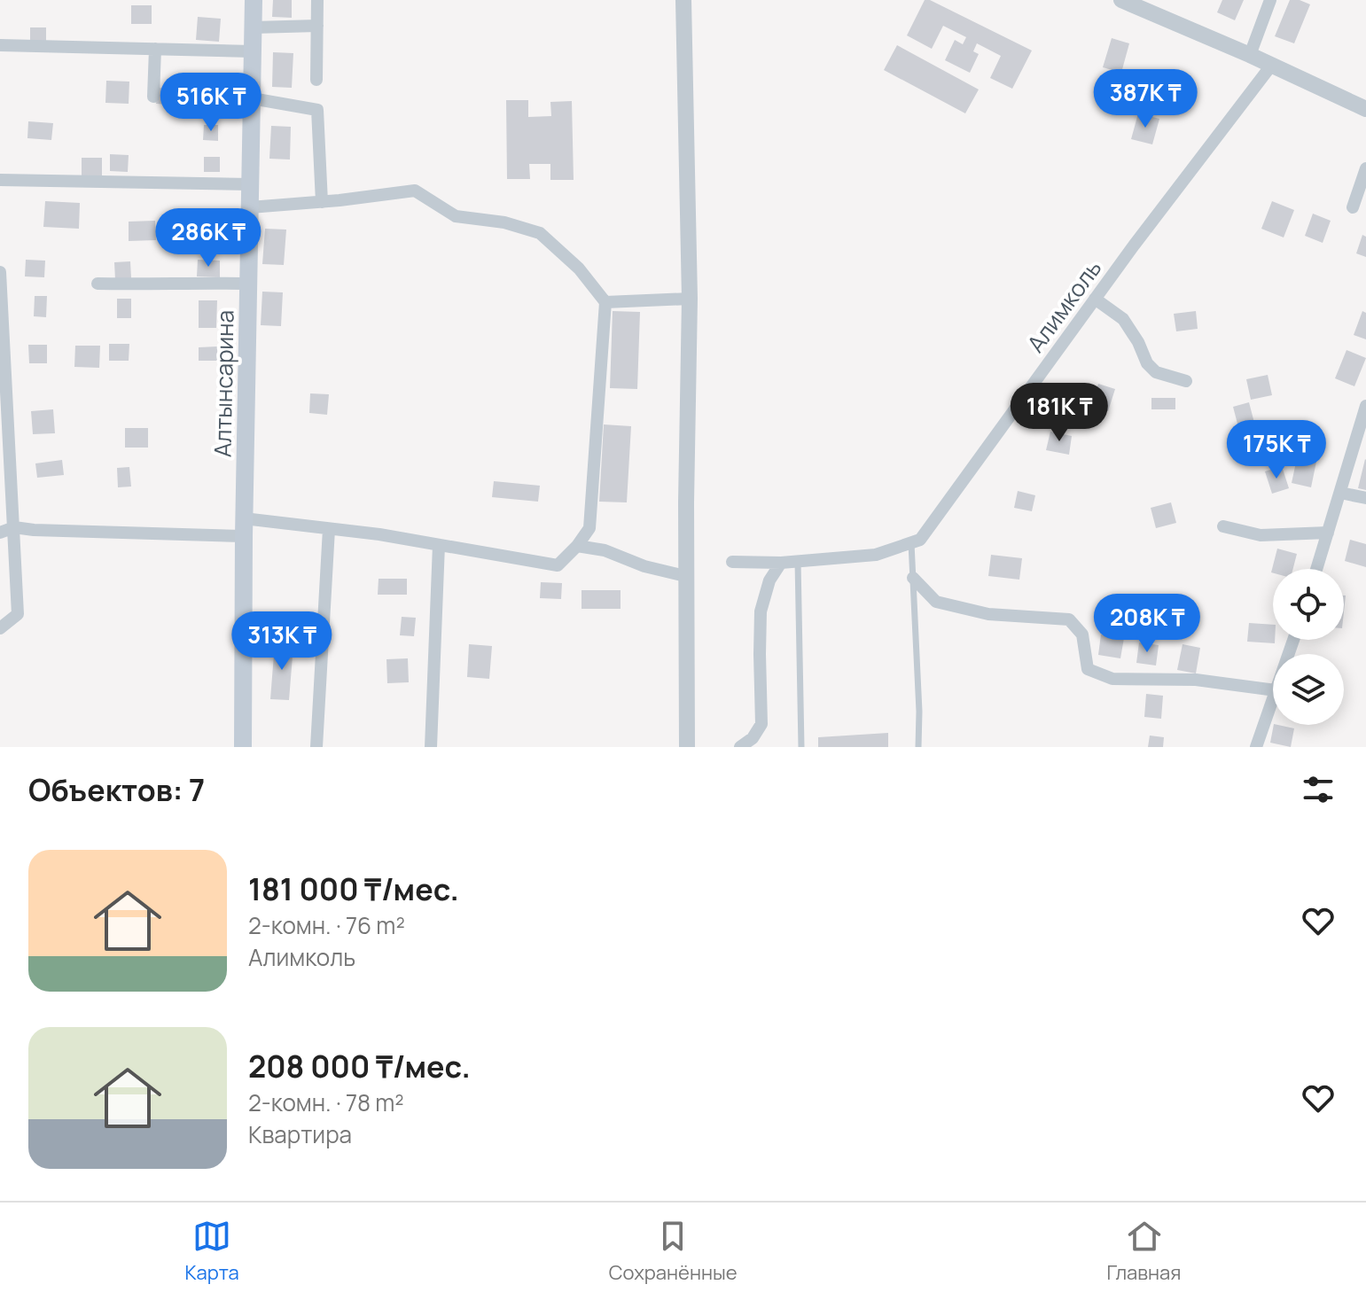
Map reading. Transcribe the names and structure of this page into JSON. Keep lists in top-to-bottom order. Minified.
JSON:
{"streets":{"main road":["Алтынсарина"],"street":["Алимколь"]},"page":{"price":["387K ₸","516K ₸","286K ₸","181K ₸","175K ₸","208K ₸","313K ₸"],"heading":"Объектов: 7","list":[{"name":"181 000 ₸/мес.","note":"2-комн. · 76 m² · Алимколь"},{"name":"208 000 ₸/мес.","note":"2-комн. · 78 m² · Квартира"}],"tabs":["Карта","Сохранённые","Главная"]}}
